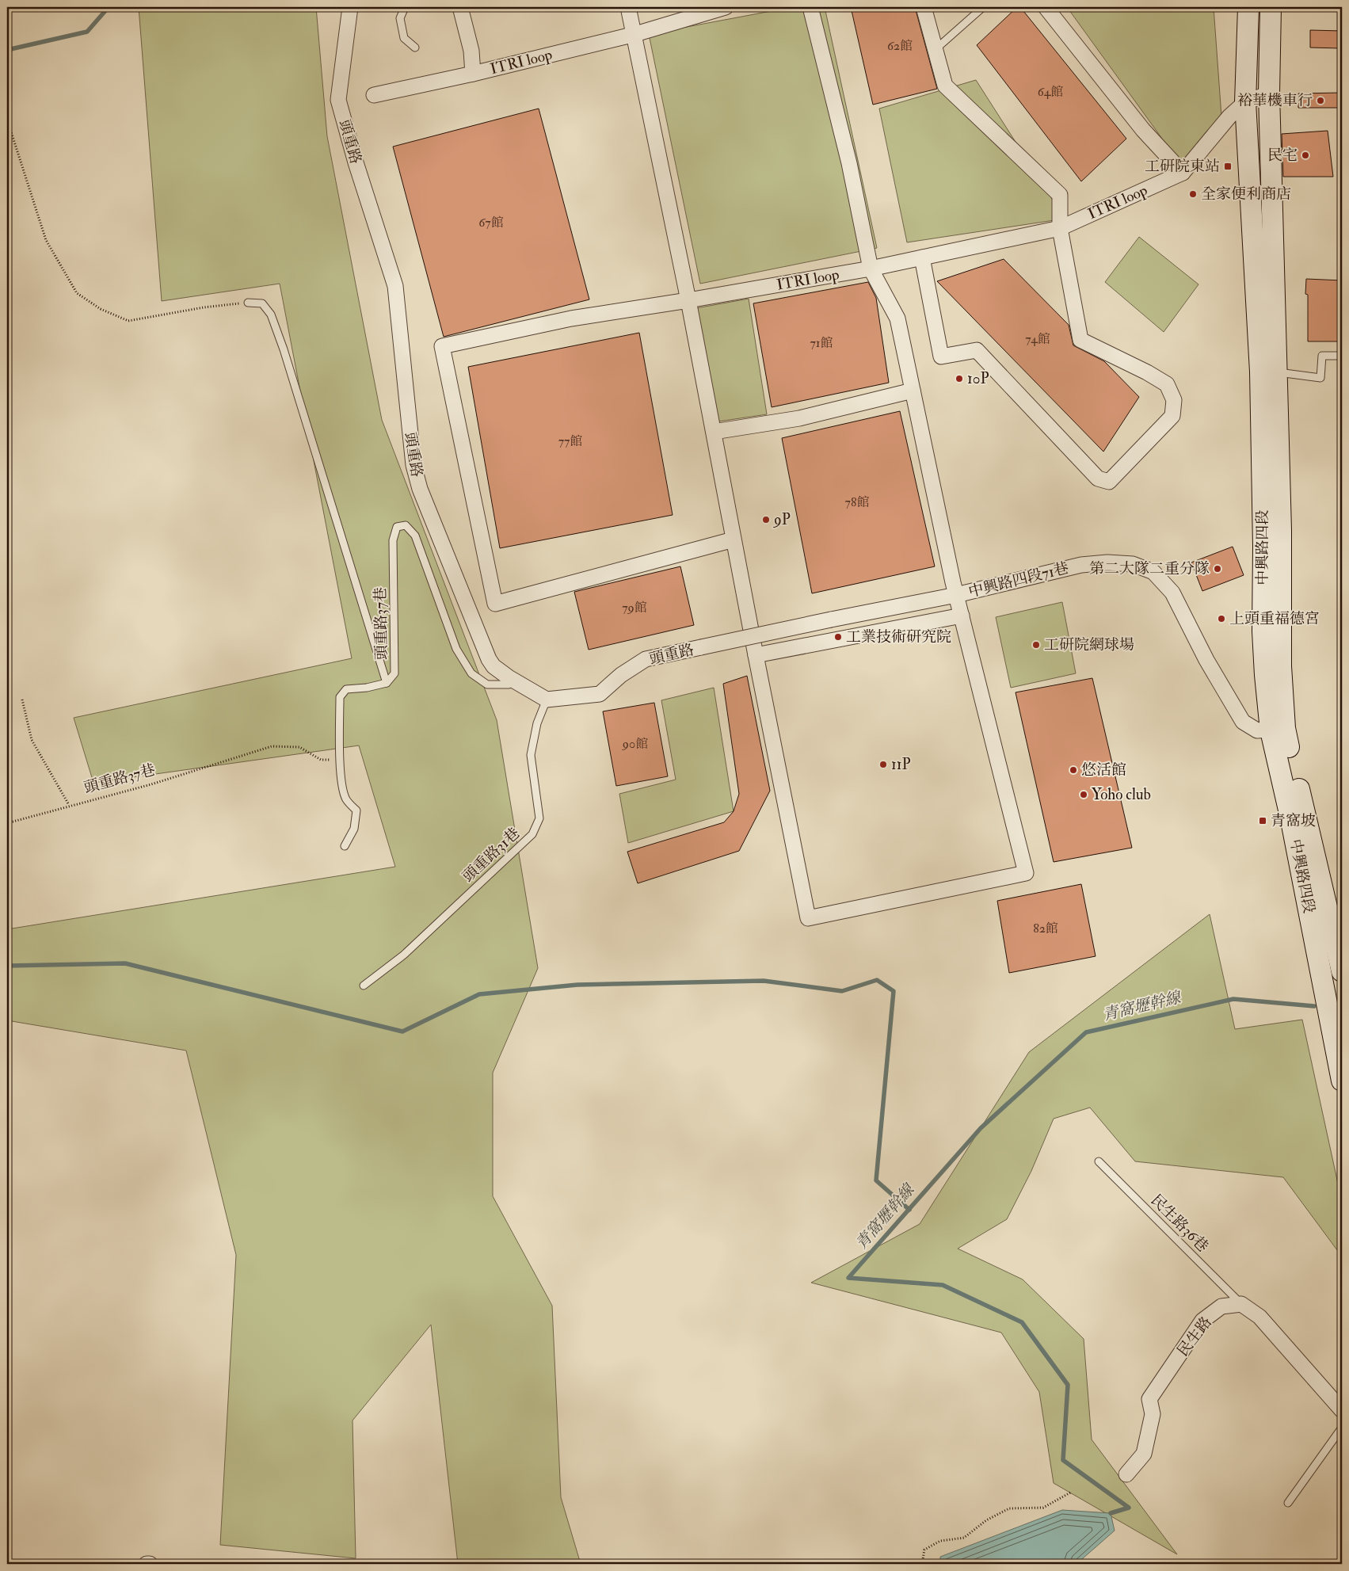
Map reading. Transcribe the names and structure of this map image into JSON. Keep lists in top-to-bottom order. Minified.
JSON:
{"streets":{"main road":["中興路四段"],"street":["ITRI loop","頭重路","中興路四段71巷","民生路"],"lane":["頭重路37巷","頭重路31巷","民生路36巷"]},"crossings":[["ITRI loop","中興路四段"],["頭重路","中興路四段71巷"],["頭重路","頭重路31巷"],["中興路四段","中興路四段71巷"],["民生路36巷","民生路"]],"water":["青窩壢幹線"],"places":{"other":["裕華機車行","民宅","全家便利商店","10P","9P","第二大隊二重分隊","上頭重福德宮","工業技術研究院","工研院網球場","11P","悠活館","Yoho club"],"transit":["工研院東站","青窩坡"]},"house_numbers":["62館","64館","67館","74館","71館","77館","78館","79館","90館","82館"]}
